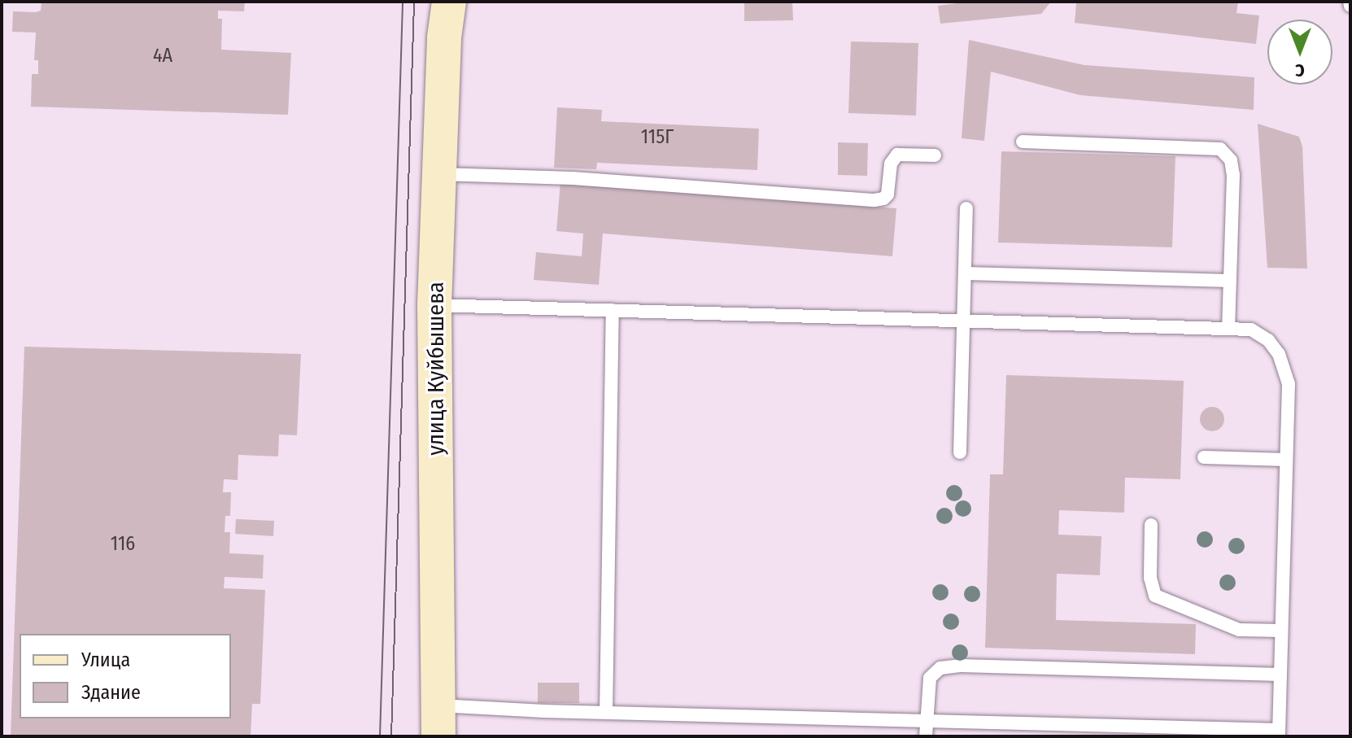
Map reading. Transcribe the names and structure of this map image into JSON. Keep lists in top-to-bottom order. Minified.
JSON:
{"streets":{"main road":["улица Куйбышева"]},"house_numbers":["4А","115Г","116"],"legend":["Улица","Здание"],"north":"bottom"}
